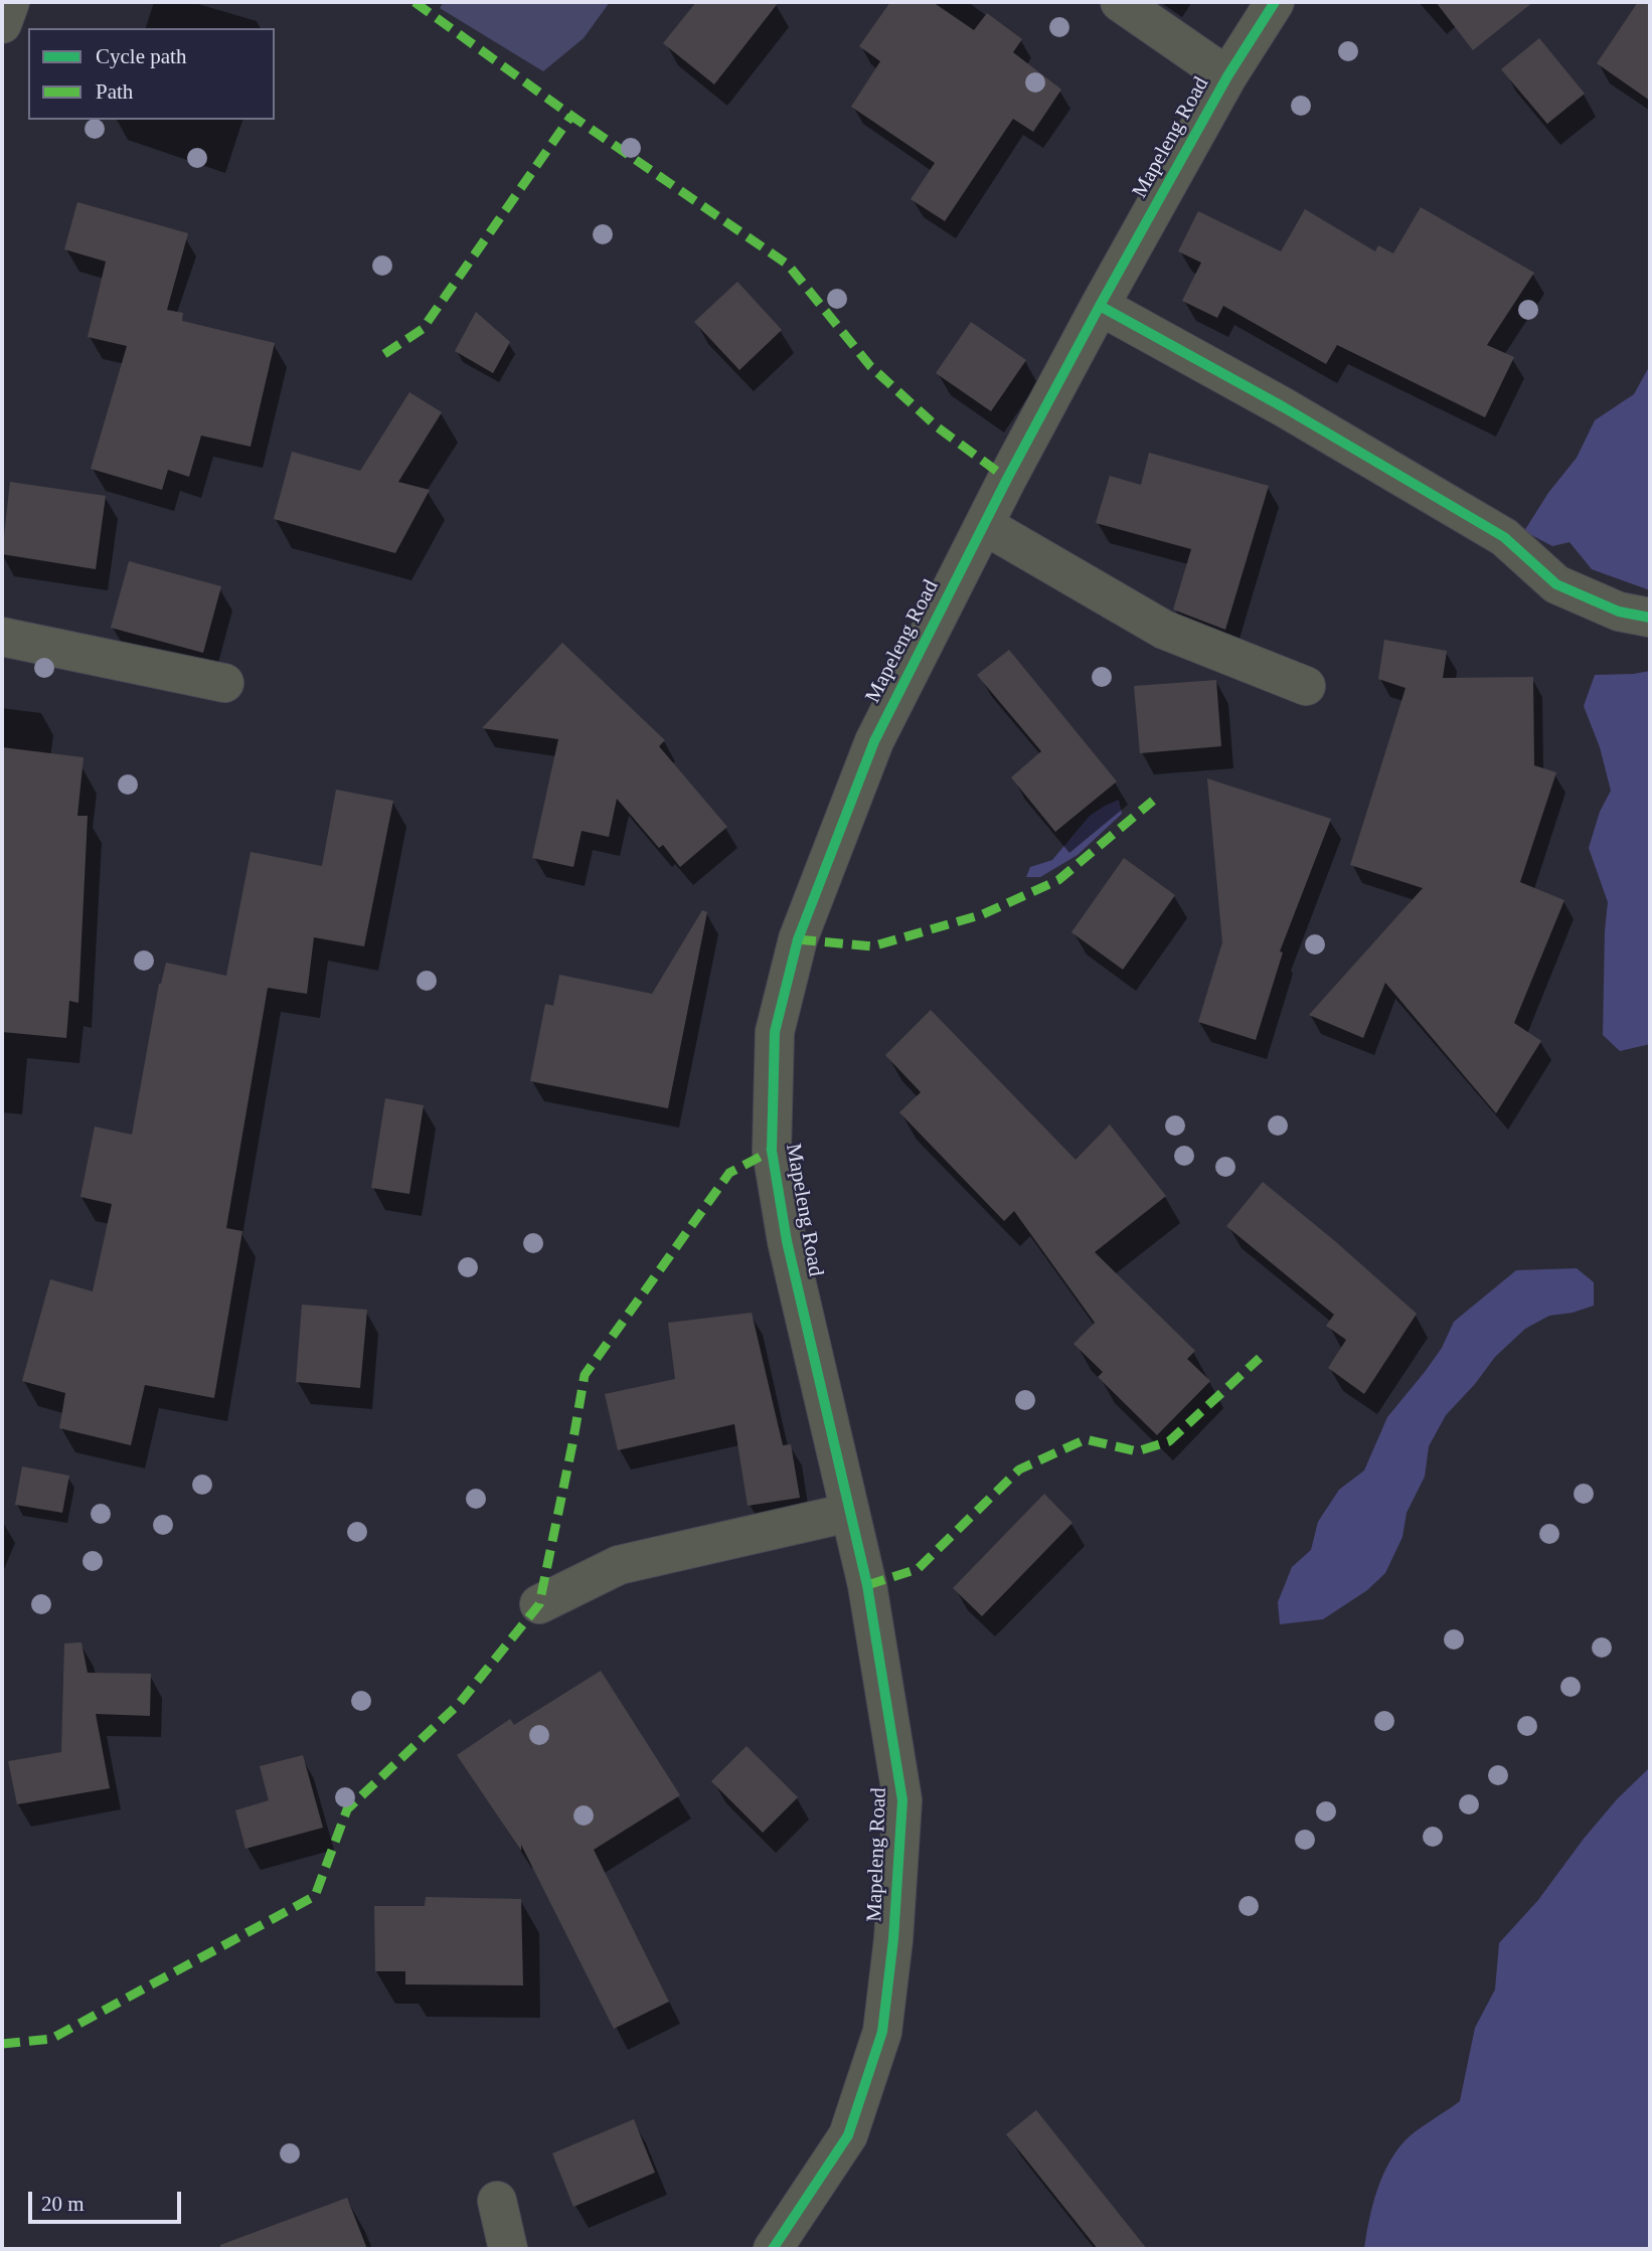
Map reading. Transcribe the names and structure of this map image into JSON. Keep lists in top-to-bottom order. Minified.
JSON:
{"streets":{"street":["Mapeleng Road"]},"legend":["Cycle path","Path"],"scale_bar":"20 m"}
